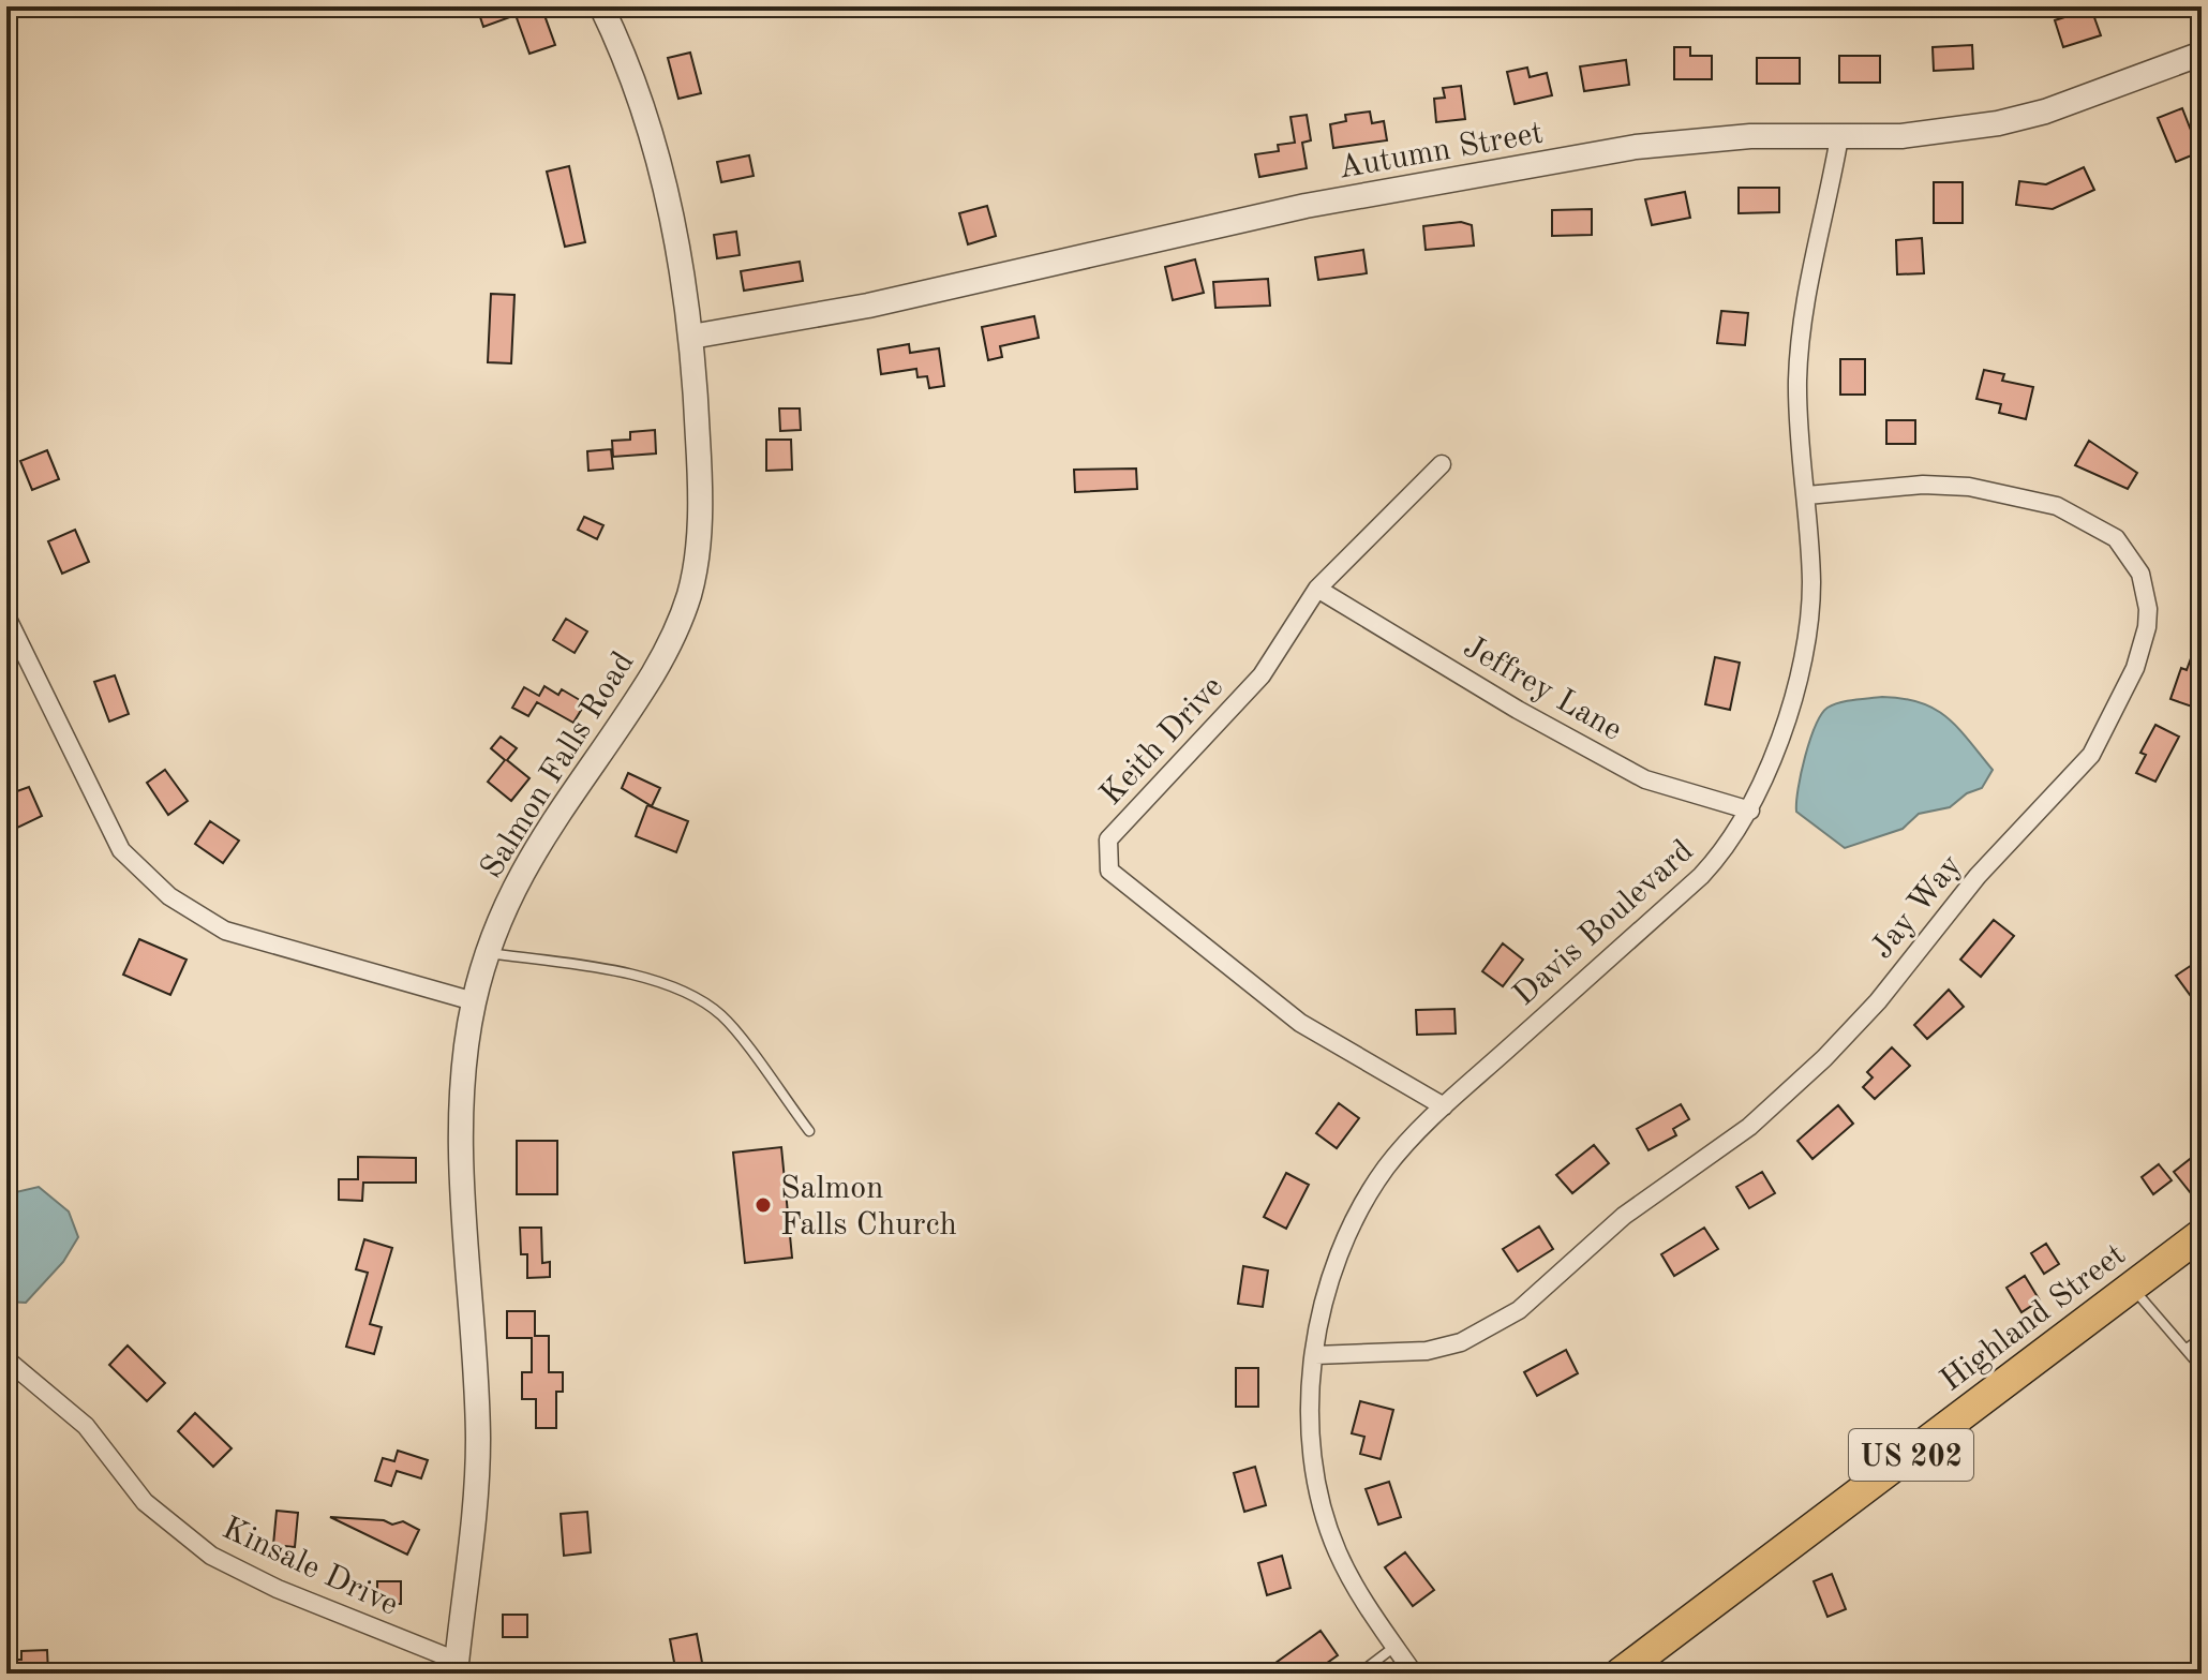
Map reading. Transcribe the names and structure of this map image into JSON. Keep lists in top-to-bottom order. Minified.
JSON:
{"streets":{"highway":["Highland Street","US 202"],"street":["Autumn Street","Jeffrey Lane","Keith Drive","Salmon Falls Road","Jay Way","Davis Boulevard","Kinsale Drive"]},"crossings":[["Autumn Street","Salmon Falls Road"],["Autumn Street","Davis Boulevard"],["Jeffrey Lane","Keith Drive"],["Jeffrey Lane","Davis Boulevard"],["Keith Drive","Davis Boulevard"],["Salmon Falls Road","Kinsale Drive"],["Jay Way","Davis Boulevard"]],"places":["Salmon Falls Church"]}
